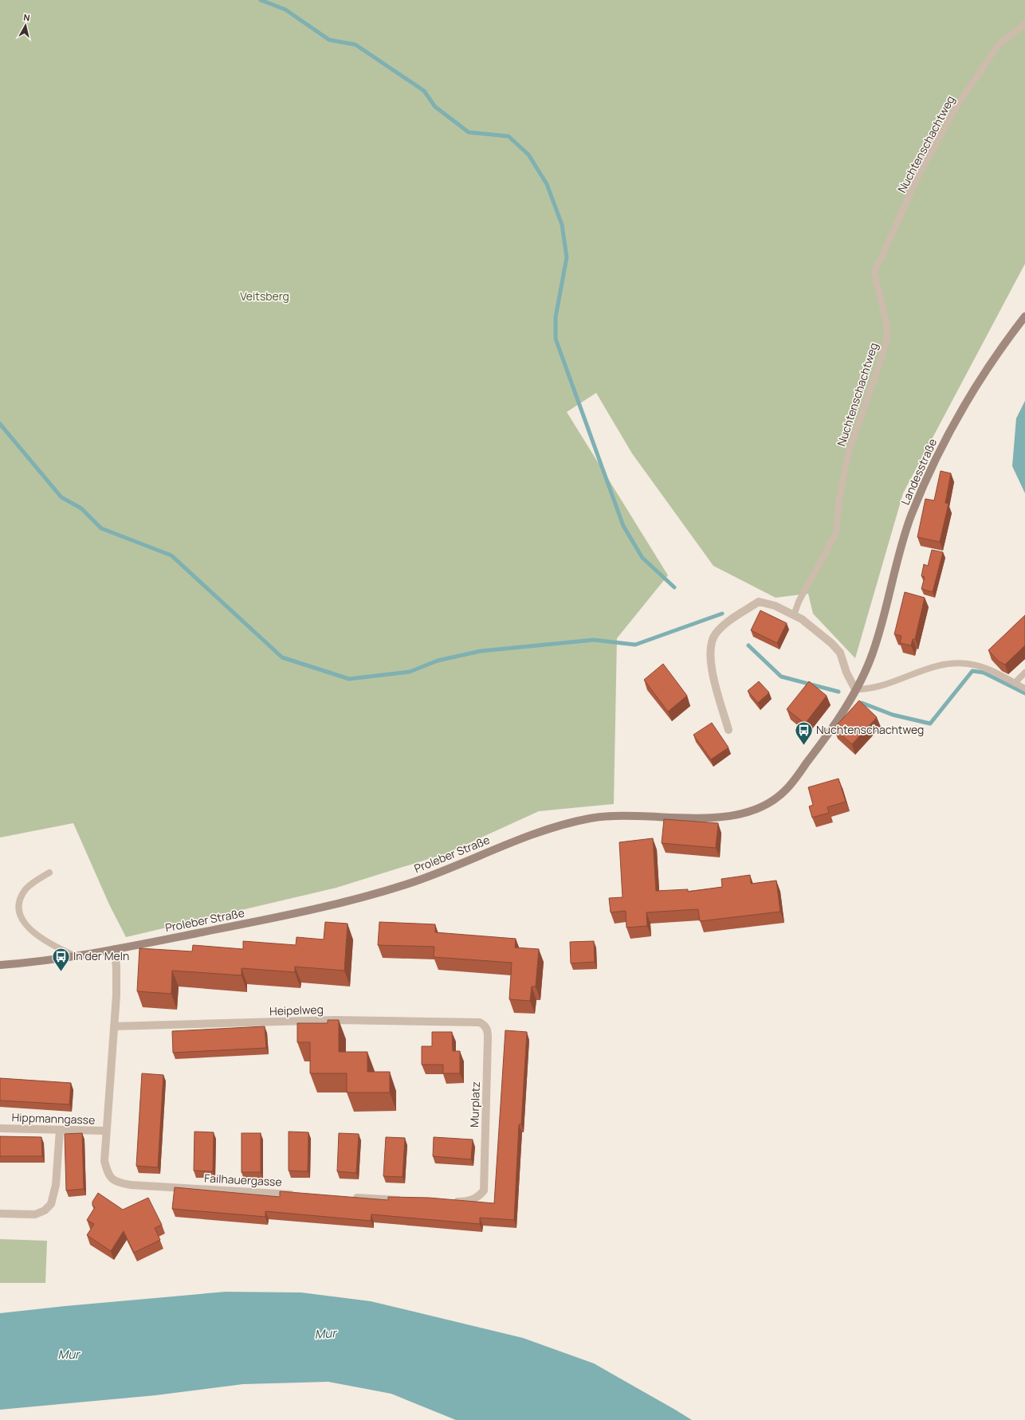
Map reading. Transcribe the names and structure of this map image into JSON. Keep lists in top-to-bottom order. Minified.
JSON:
{"streets":{"main road":["Landesstraße","Proleber Straße"],"street":["Heipelweg","Murplatz","Hippmanngasse","Failhauergasse"],"lane":["Nuchtenschachtweg"]},"crossings":[["Landesstraße","Proleber Straße"],["Heipelweg","Murplatz"],["Hippmanngasse","Failhauergasse"]],"water":["Mur"],"parks":["Veitsberg"],"places":{"bus stop":["Nuchtenschachtweg","In der Meln"]},"north":"top"}
